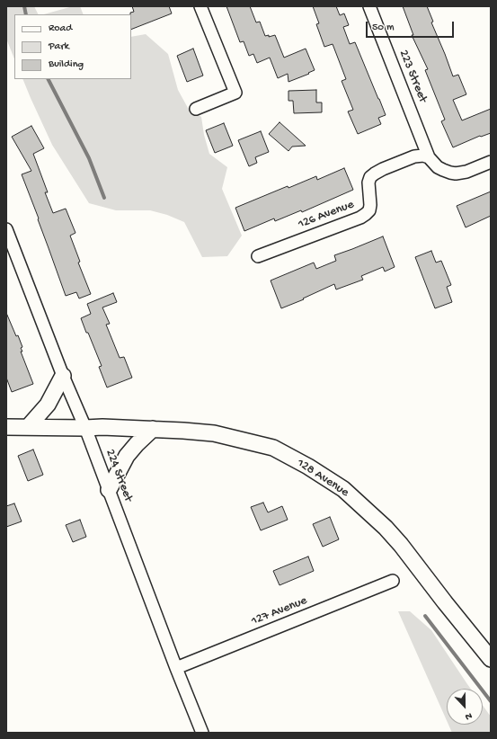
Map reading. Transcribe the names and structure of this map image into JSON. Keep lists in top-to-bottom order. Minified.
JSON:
{"streets":{"main road":["128 Avenue"],"street":["223 Street","126 Avenue","224 Street","127 Avenue"]},"crossings":[["223 Street","126 Avenue"],["224 Street","128 Avenue"],["224 Street","127 Avenue"]],"legend":["Road","Park","Building"],"scale_bar":"50 m","north":"bottom"}
